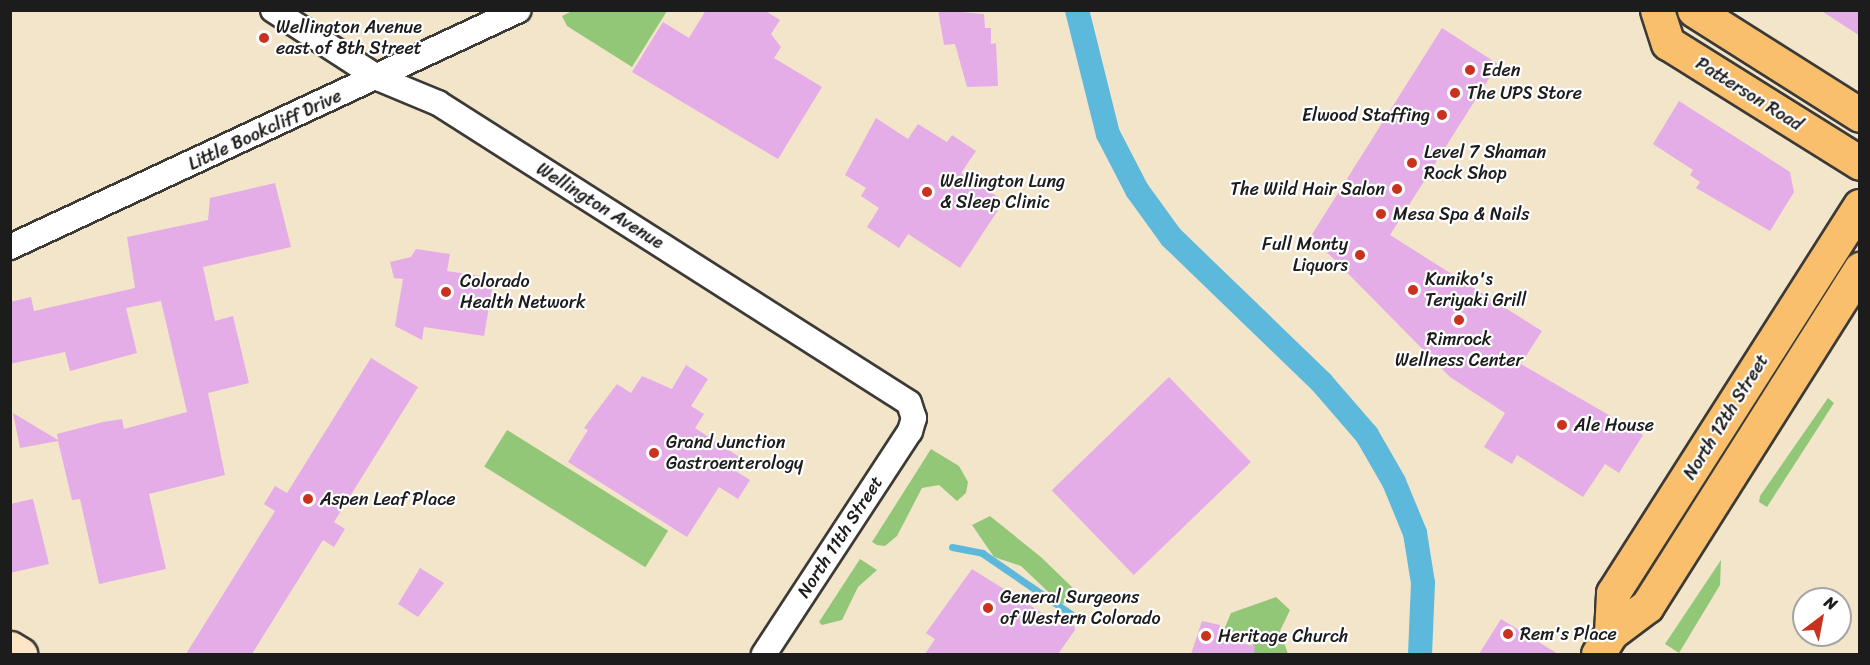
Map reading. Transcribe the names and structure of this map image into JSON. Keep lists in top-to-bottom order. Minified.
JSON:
{"streets":{"main road":["Patterson Road","North 12th Street"],"street":["Little Bookcliff Drive","Wellington Avenue","North 11th Street"]},"crossings":[["Little Bookcliff Drive","Wellington Avenue"],["Wellington Avenue","North 11th Street"]],"places":["Wellington Avenue east of 8th Street","Eden","The UPS Store","Elwood Staffing","Level 7 Shaman Rock Shop","The Wild Hair Salon","Wellington Lung & Sleep Clinic","Mesa Spa & Nails","Full Monty Liquors","Kuniko's Teriyaki Grill","Colorado Health Network","Rimrock Wellness Center","Ale House","Grand Junction Gastroenterology","Aspen Leaf Place","General Surgeons of Western Colorado","Rem's Place","Heritage Church"],"north":"top right"}
